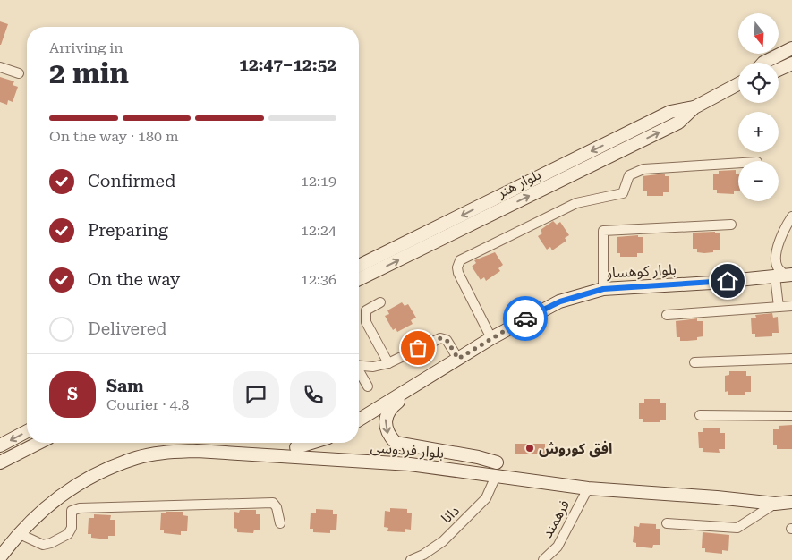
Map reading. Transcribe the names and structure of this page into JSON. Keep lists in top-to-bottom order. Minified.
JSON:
{"streets":{"street":["بلوار هنر","بلوار کوهسار","بلوار فردوسی","دانا","فرهمند"]},"crossings":[["بلوار فردوسی","دانا"],["بلوار فردوسی","فرهمند"]],"places":["افق کوروش"],"north":"bottom","page":{"map_buttons":["+","−"],"heading":["2 min","Arriving in","12:47–12:52"],"panel":["Sam","Courier · 4.8"],"bar":"On the way · 180 m","list":[["Confirmed","12:19"],["Preparing","12:24"],["On the way","12:36"],"Delivered"],"round":"S"}}
